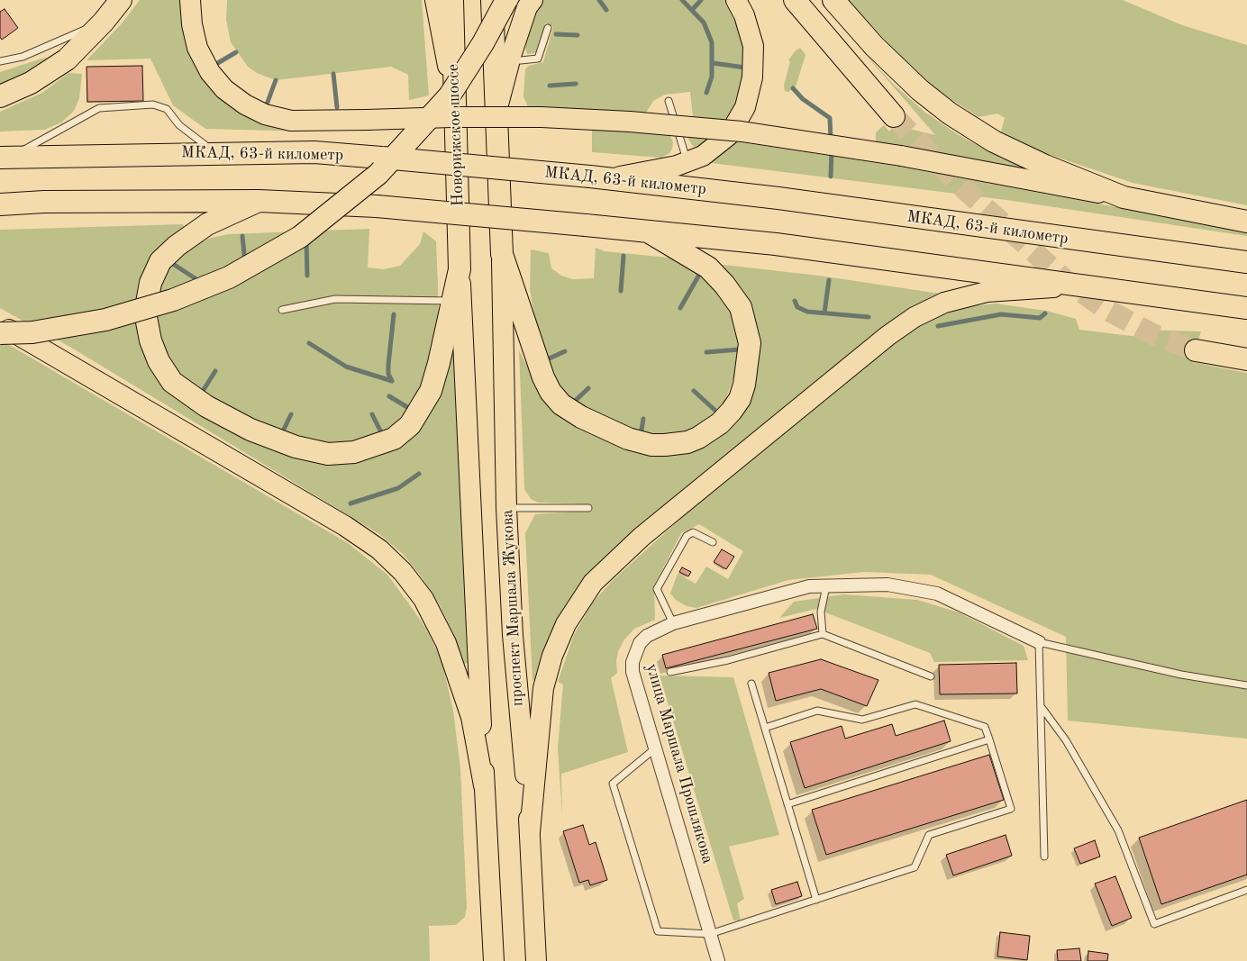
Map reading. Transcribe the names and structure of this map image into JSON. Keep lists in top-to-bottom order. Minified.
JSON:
{"streets":{"highway":["Новорижское шоссе","МКАД, 63-й километр"],"main road":["проспект Маршала Жукова"],"street":["улица Маршала Прошлякова"]}}
